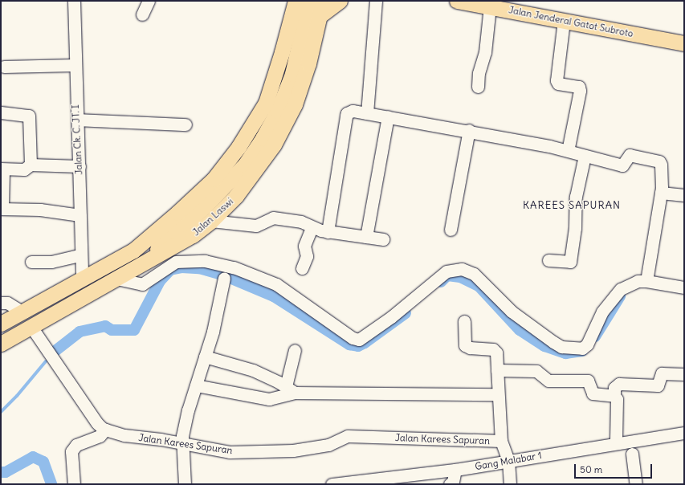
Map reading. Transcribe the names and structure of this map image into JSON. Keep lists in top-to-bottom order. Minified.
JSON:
{"streets":{"main road":["Jalan Jenderal Gatot Subroto","Jalan Laswi"],"street":["Jalan Ck. C. JT. I","Jalan Karees Sapuran","Gang Malabar 1"]},"crossings":[["Jalan Laswi","Jalan Karees Sapuran"],["Jalan Karees Sapuran","Gang Malabar 1"]],"districts":["KAREES SAPURAN"],"scale_bar":"50 m"}
